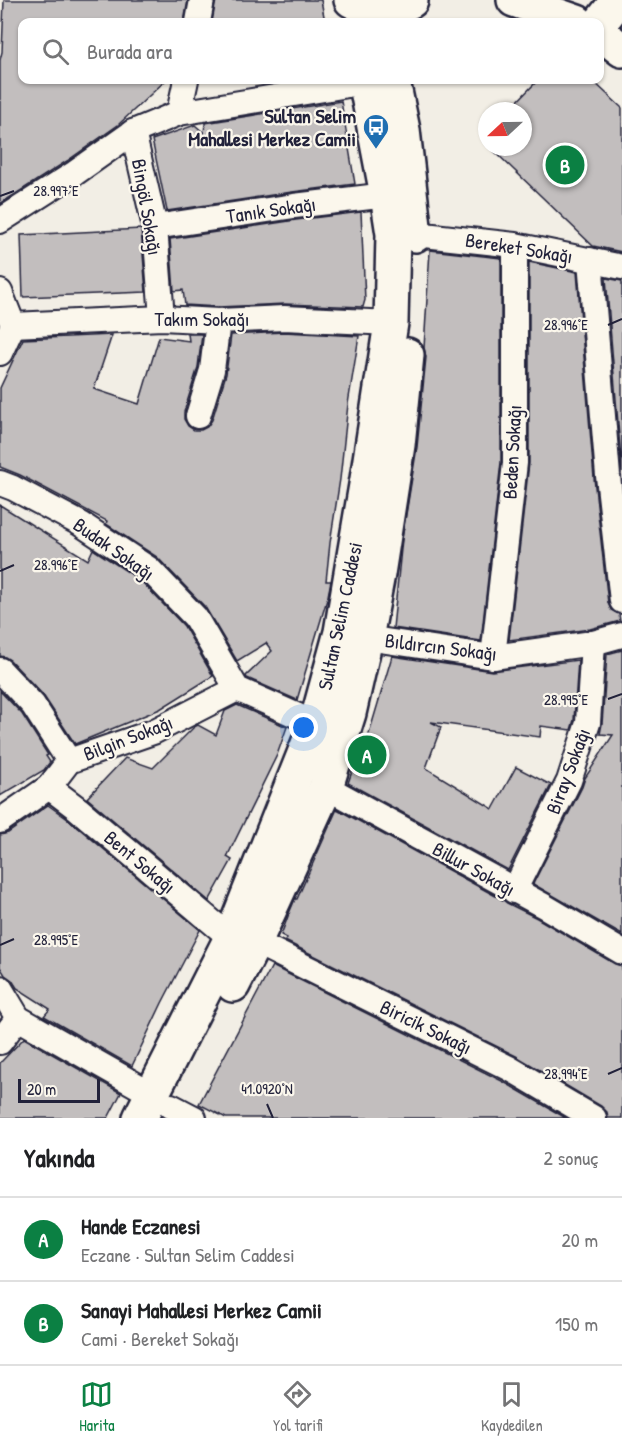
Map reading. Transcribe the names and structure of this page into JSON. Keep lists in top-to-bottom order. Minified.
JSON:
{"streets":{"main road":["Sultan Selim Caddesi"],"street":["Bingöl Sokağı","Tanık Sokağı","Bereket Sokağı","Takım Sokağı","Beden Sokağı","Budak Sokağı","Bıldırcın Sokağı","Bilgin Sokağı","Biray Sokağı","Bent Sokağı","Billur Sokağı","Biricik Sokağı"]},"crossings":[["Bingöl Sokağı","Tanık Sokağı"],["Bingöl Sokağı","Takım Sokağı"],["Tanık Sokağı","Sultan Selim Caddesi"],["Bereket Sokağı","Beden Sokağı"],["Bereket Sokağı","Sultan Selim Caddesi"],["Takım Sokağı","Sultan Selim Caddesi"],["Beden Sokağı","Bıldırcın Sokağı"],["Budak Sokağı","Bilgin Sokağı"],["Sultan Selim Caddesi","Bıldırcın Sokağı"],["Sultan Selim Caddesi","Bent Sokağı"],["Sultan Selim Caddesi","Billur Sokağı"],["Sultan Selim Caddesi","Biricik Sokağı"],["Bıldırcın Sokağı","Biray Sokağı"],["Bilgin Sokağı","Bent Sokağı"],["Biray Sokağı","Billur Sokağı"],["Bent Sokağı","Biricik Sokağı"]],"places":{"bus stop":["Sultan Selim Mahallesi Merkez Camii"]},"scale_bar":"20 m","north":"left","page":{"search":"Burada ara","pins":["B","A"],"scale":"20 m","heading":["Yakında","2 sonuç"],"list":[{"mark":"A","name":"Hande Eczanesi","note":"Eczane · Sultan Selim Caddesi","value":"20 m"},{"mark":"B","name":"Sanayi Mahallesi Merkez Camii","note":"Cami · Bereket Sokağı","value":"150 m"}],"nav":["Harita","Yol tarifi","Kaydedilen"]},"coordinates":["28.997°E","28.996°E","28.995°E","28.994°E","41.0920°N"]}
